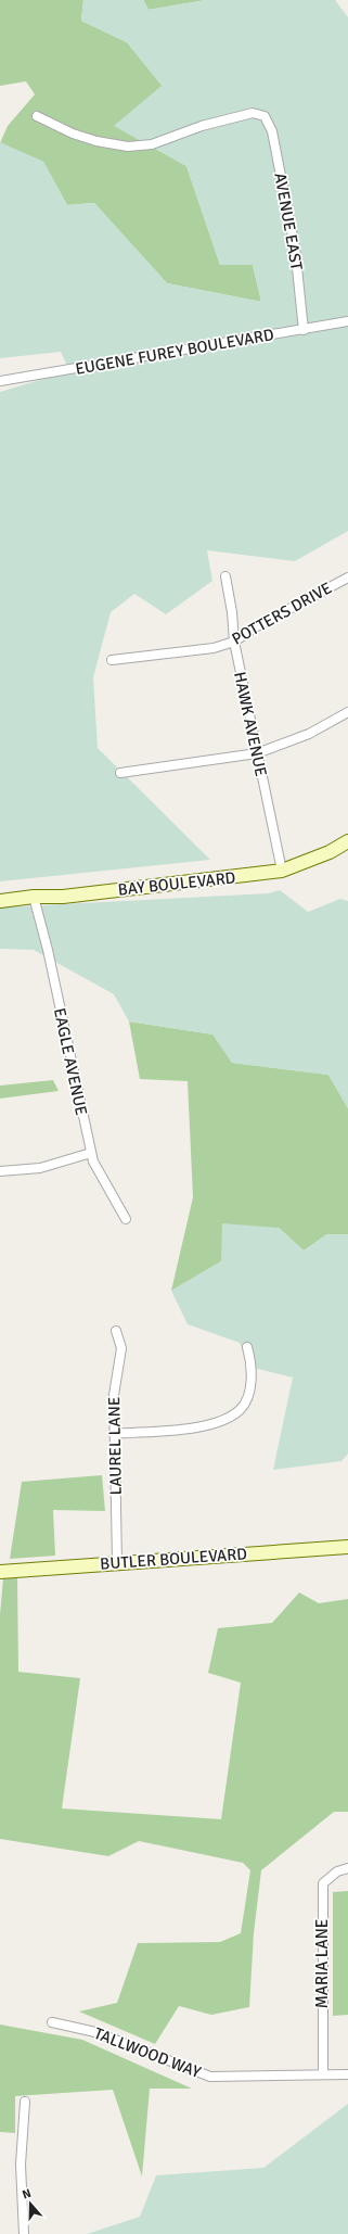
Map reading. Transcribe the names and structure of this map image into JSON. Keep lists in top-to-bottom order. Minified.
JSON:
{"streets":{"street":["AVENUE EAST","EUGENE FUREY BOULEVARD","POTTERS DRIVE","HAWK AVENUE","BAY BOULEVARD","EAGLE AVENUE","LAUREL LANE","BUTLER BOULEVARD","MARIA LANE","TALLWOOD WAY"]},"crossings":[["AVENUE EAST","EUGENE FUREY BOULEVARD"],["POTTERS DRIVE","HAWK AVENUE"],["HAWK AVENUE","BAY BOULEVARD"],["BAY BOULEVARD","EAGLE AVENUE"],["LAUREL LANE","BUTLER BOULEVARD"],["MARIA LANE","TALLWOOD WAY"]],"north":"top"}
